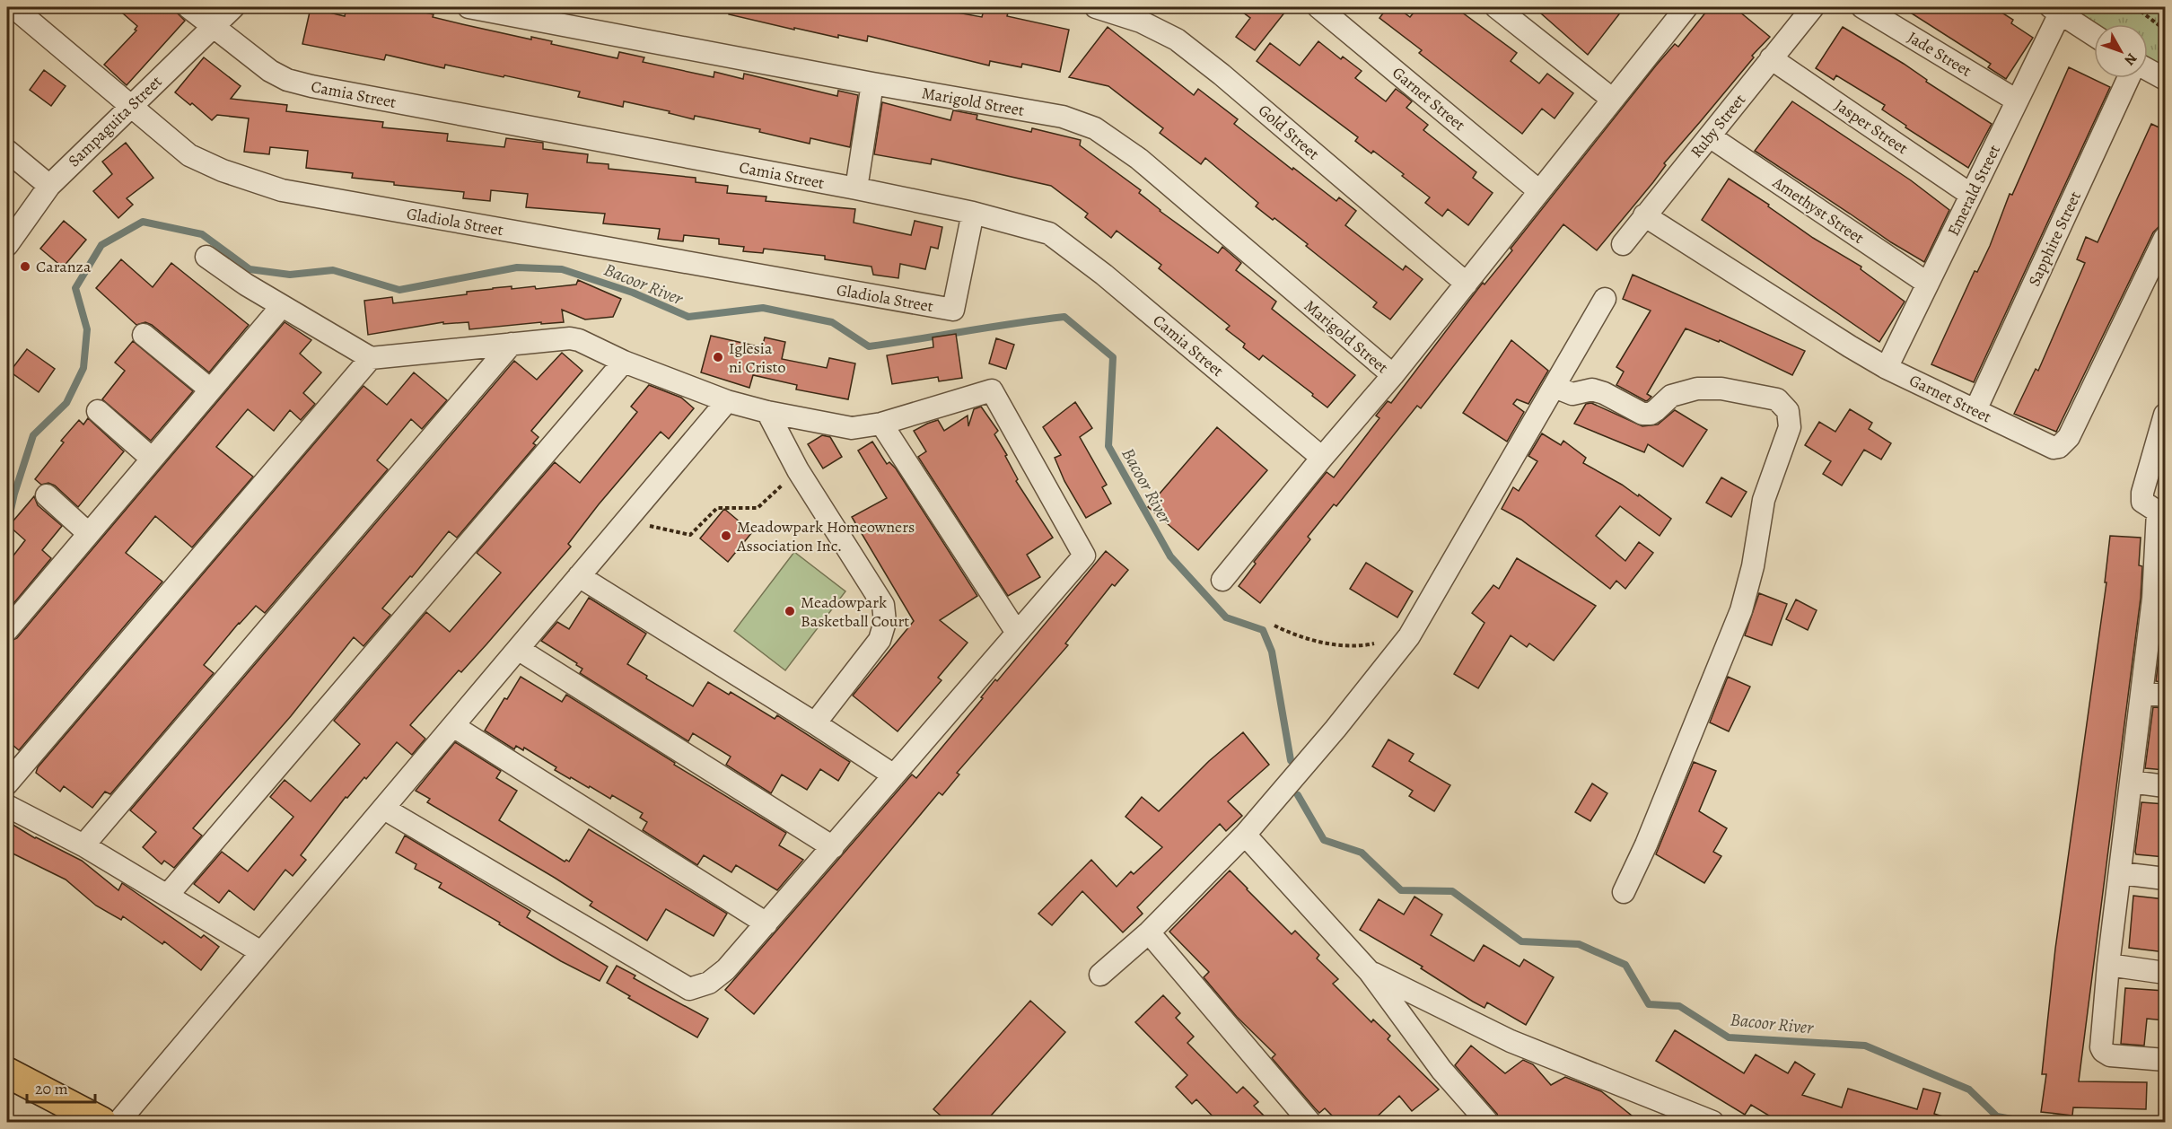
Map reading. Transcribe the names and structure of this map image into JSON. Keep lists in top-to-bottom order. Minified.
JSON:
{"streets":{"street":["Jade Street","Camia Street","Garnet Street","Marigold Street","Sampaguita Street","Ruby Street","Jasper Street","Gold Street","Emerald Street","Amethyst Street","Gladiola Street","Sapphire Street"]},"crossings":[["Jade Street","Emerald Street"],["Camia Street","Sampaguita Street"],["Camia Street","Gladiola Street"],["Garnet Street","Ruby Street"],["Garnet Street","Emerald Street"],["Garnet Street","Sapphire Street"],["Sampaguita Street","Gladiola Street"],["Ruby Street","Jasper Street"],["Ruby Street","Amethyst Street"],["Jasper Street","Emerald Street"],["Emerald Street","Amethyst Street"]],"water":["Bacoor River"],"places":["Caranza","Iglesia ni Cristo","Meadowpark Homeowners Association Inc.","Meadowpark Basketball Court"],"scale_bar":"20 m","north":"bottom right"}
